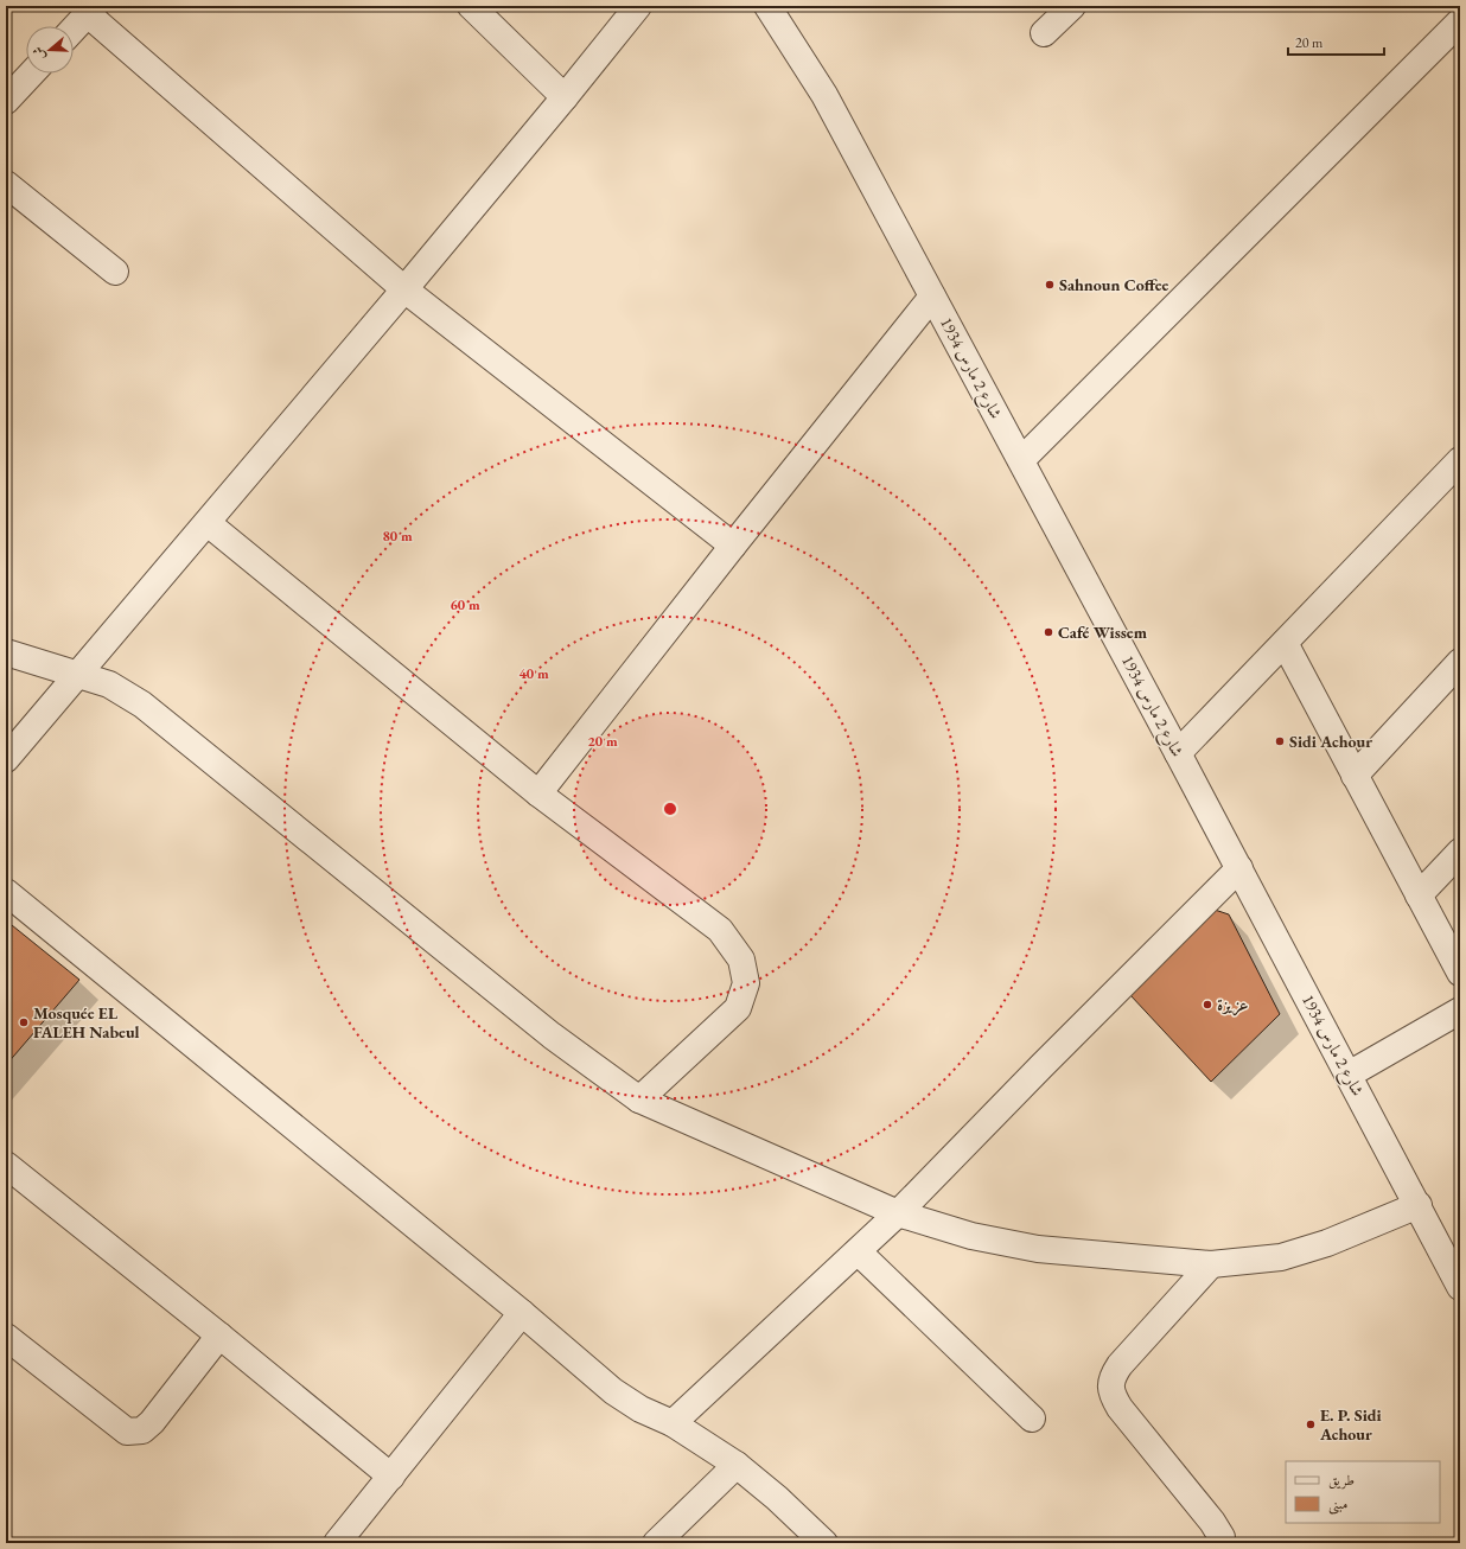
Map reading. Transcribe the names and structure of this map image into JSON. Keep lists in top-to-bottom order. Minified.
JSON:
{"streets":{"street":["شارع 2 مارس 1934"]},"places":["Sahnoun Coffee","Café Wissem","Sidi Achour","عزيزة","Mosquée EL FALEH Nabeul","E. P. Sidi Achour"],"legend":["طريق","مبنى"],"scale_bar":"20 m","north":"left","rings":["80 m","60 m","40 m","20 m"]}
